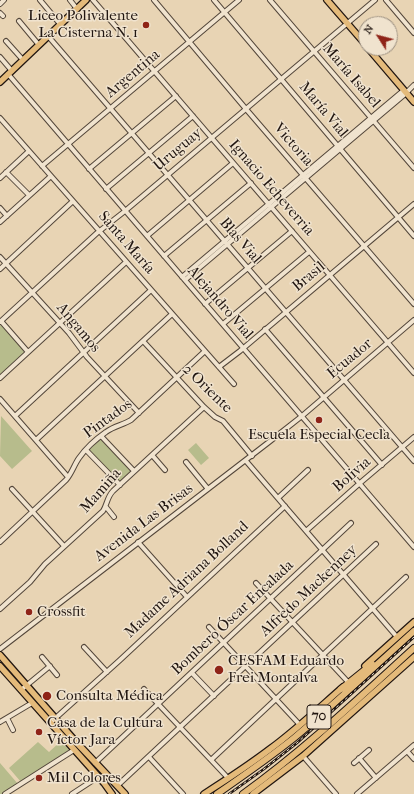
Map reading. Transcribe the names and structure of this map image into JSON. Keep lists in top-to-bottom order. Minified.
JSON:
{"streets":{"highway":["70"],"street":["Argentina","María Isabel","María Vial","Victoria","Uruguay","Ignacio Echeverria","Blas Vial","Santa María","Brasil","Alejandro Vial","Angamos","Ecuador","2 Oriente","Pintados","Bolivia","Mamiña","Avenida Las Brisas","Madame Adriana Bolland","Alfredo Mackenney","Bombero Óscar Encalada"]},"crossings":[["Argentina","María Vial"],["Argentina","Victoria"],["Argentina","Ignacio Echeverria"],["Argentina","Blas Vial"],["Argentina","Santa María"],["Argentina","Alejandro Vial"],["María Isabel","Uruguay"],["María Vial","Uruguay"],["María Vial","Brasil"],["Victoria","Uruguay"],["Victoria","Brasil"],["Uruguay","Ignacio Echeverria"],["Uruguay","Blas Vial"],["Uruguay","Santa María"],["Uruguay","Alejandro Vial"],["Uruguay","Angamos"],["Ignacio Echeverria","Brasil"],["Ignacio Echeverria","Ecuador"],["Blas Vial","Brasil"],["Blas Vial","Ecuador"],["Blas Vial","Bolivia"],["Santa María","Brasil"],["Santa María","Pintados"],["Brasil","Alejandro Vial"],["Alejandro Vial","Ecuador"],["Alejandro Vial","Bolivia"],["Alejandro Vial","Avenida Las Brisas"],["Angamos","Pintados"],["Ecuador","Avenida Las Brisas"],["2 Oriente","Pintados"],["2 Oriente","Mamiña"],["2 Oriente","Avenida Las Brisas"]],"places":["Liceo Polivalente La Cisterna N. 1","Escuela Especial Cecla","Crossfit","CESFAM Eduardo Frei Montalva","Consulta Médica","Casa de la Cultura Víctor Jara","Mil Colores"],"north":"top left"}
